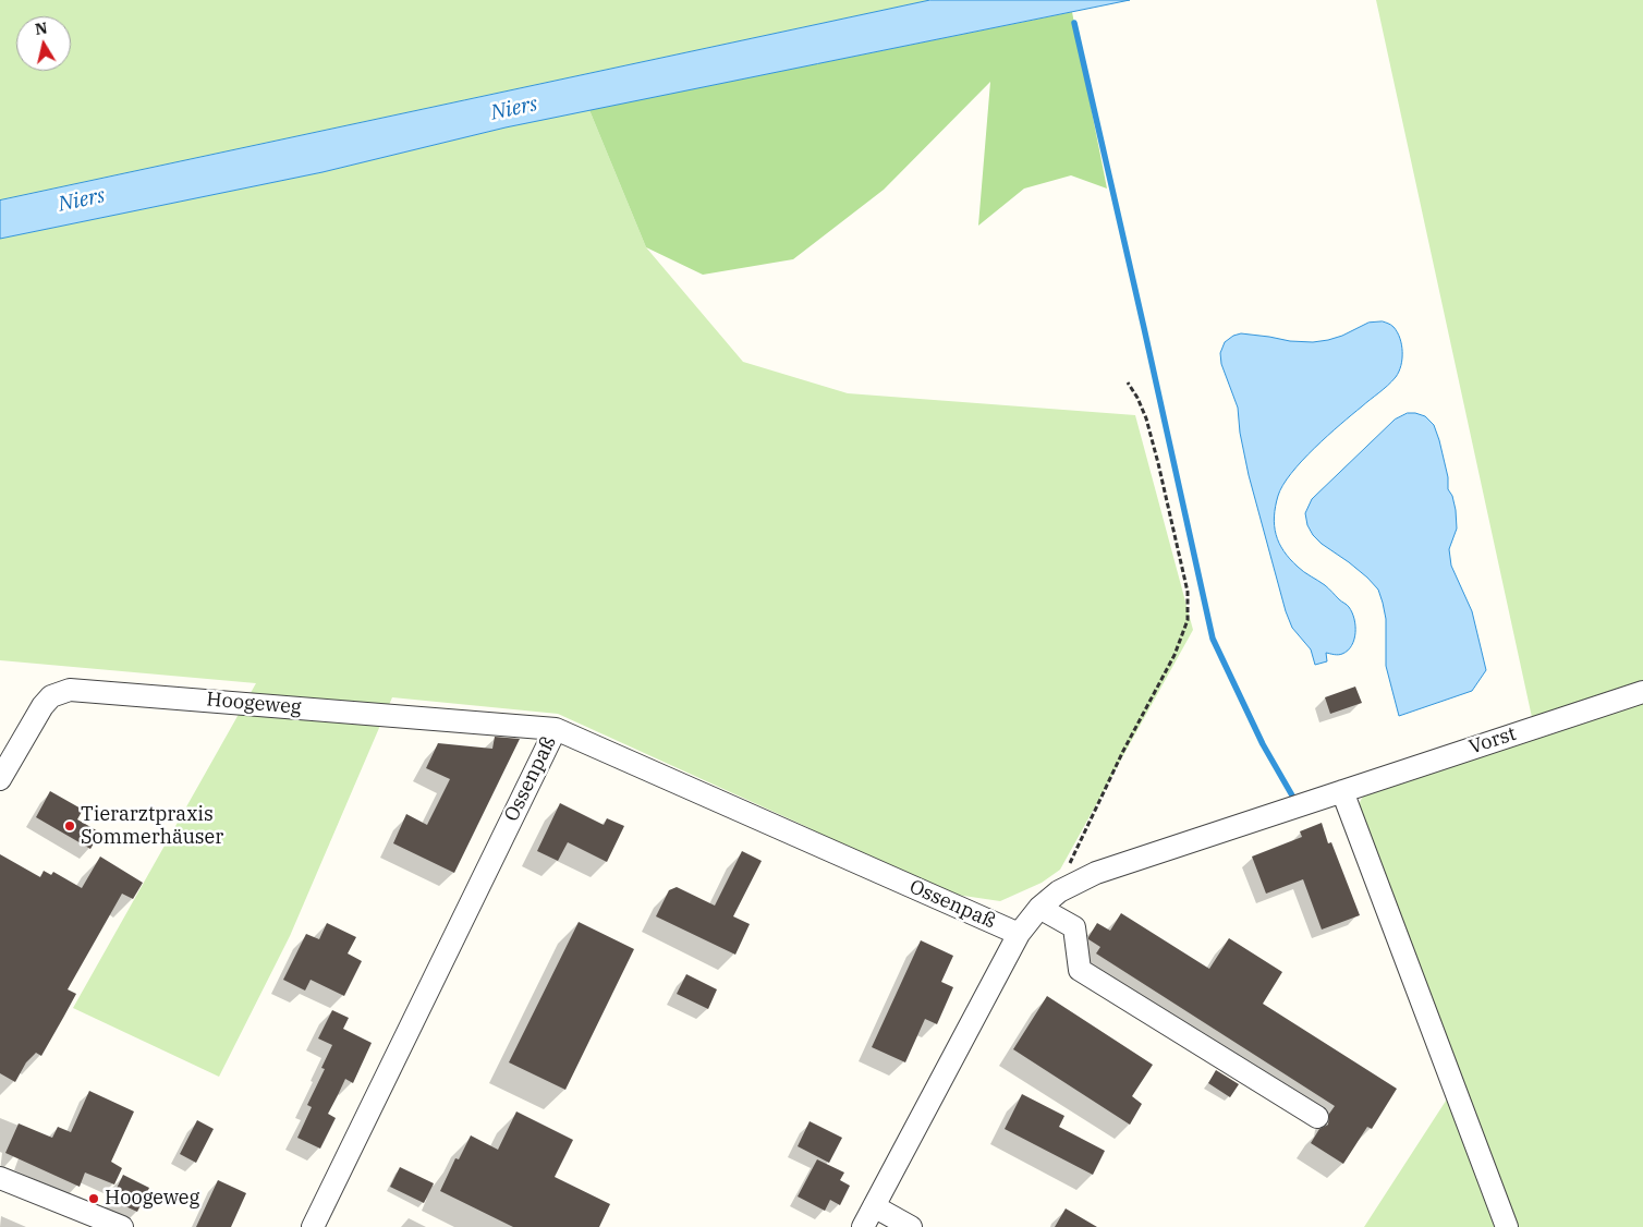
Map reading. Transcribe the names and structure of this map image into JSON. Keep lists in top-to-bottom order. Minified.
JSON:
{"streets":{"street":["Hoogeweg","Vorst","Ossenpaß"]},"crossings":[["Hoogeweg","Ossenpaß"],["Vorst","Ossenpaß"]],"water":["Niers"],"places":["Tierarztpraxis Sommerhäuser","Hoogeweg"],"north":"top"}
